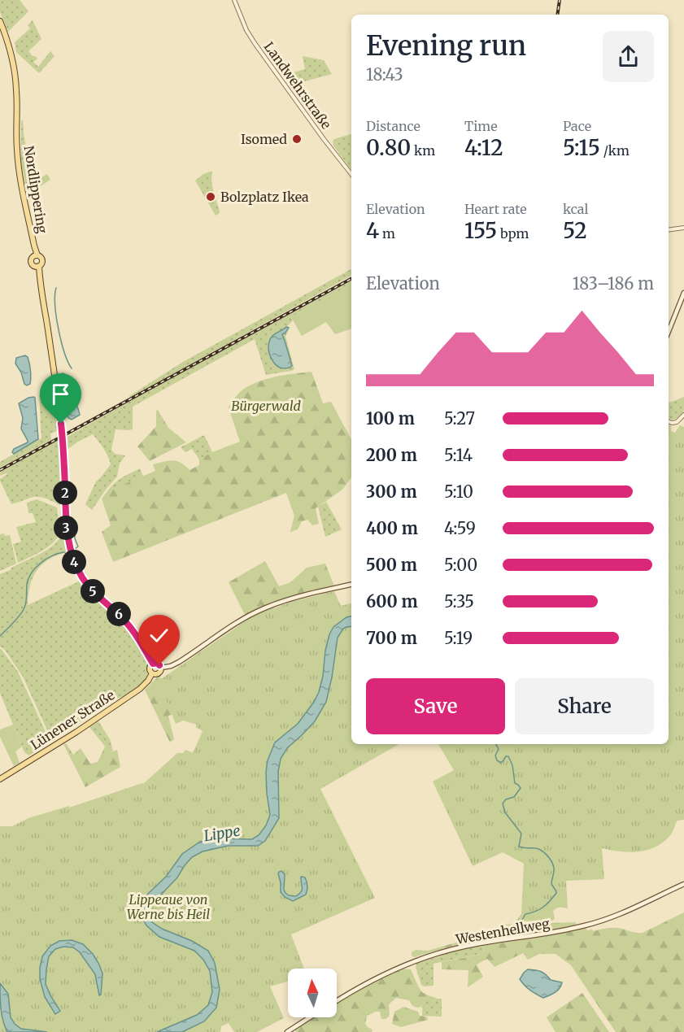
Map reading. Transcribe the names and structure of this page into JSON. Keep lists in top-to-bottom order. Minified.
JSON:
{"streets":{"main road":["Nordlippering","Lünener Straße","Westenhellweg"],"street":["Landwehrstraße"]},"water":["Lippe"],"parks":["Bürgerwald","Lippeaue von Werne bis Heil"],"places":["Isomed","Bolzplatz Ikea"],"north":"top","page":{"heading":["Evening run","18:43"],"stats":[["Distance","0.80 km"],["Time","4:12"],["Pace","5:15 /km"],["Elevation","4 m"],["Heart rate","155 bpm"],["kcal","52"]],"chart":["Elevation","183–186 m"],"list":[{"name":"100 m","note":"5:27"},{"name":"200 m","note":"5:14"},{"name":"300 m","note":"5:10"},{"name":"400 m","note":"4:59"},{"name":"500 m","note":"5:00"},{"name":"600 m","note":"5:35"},{"name":"700 m","note":"5:19"}],"pins":["2","3","4","5","6"],"buttons":["Save","Share"]}}
